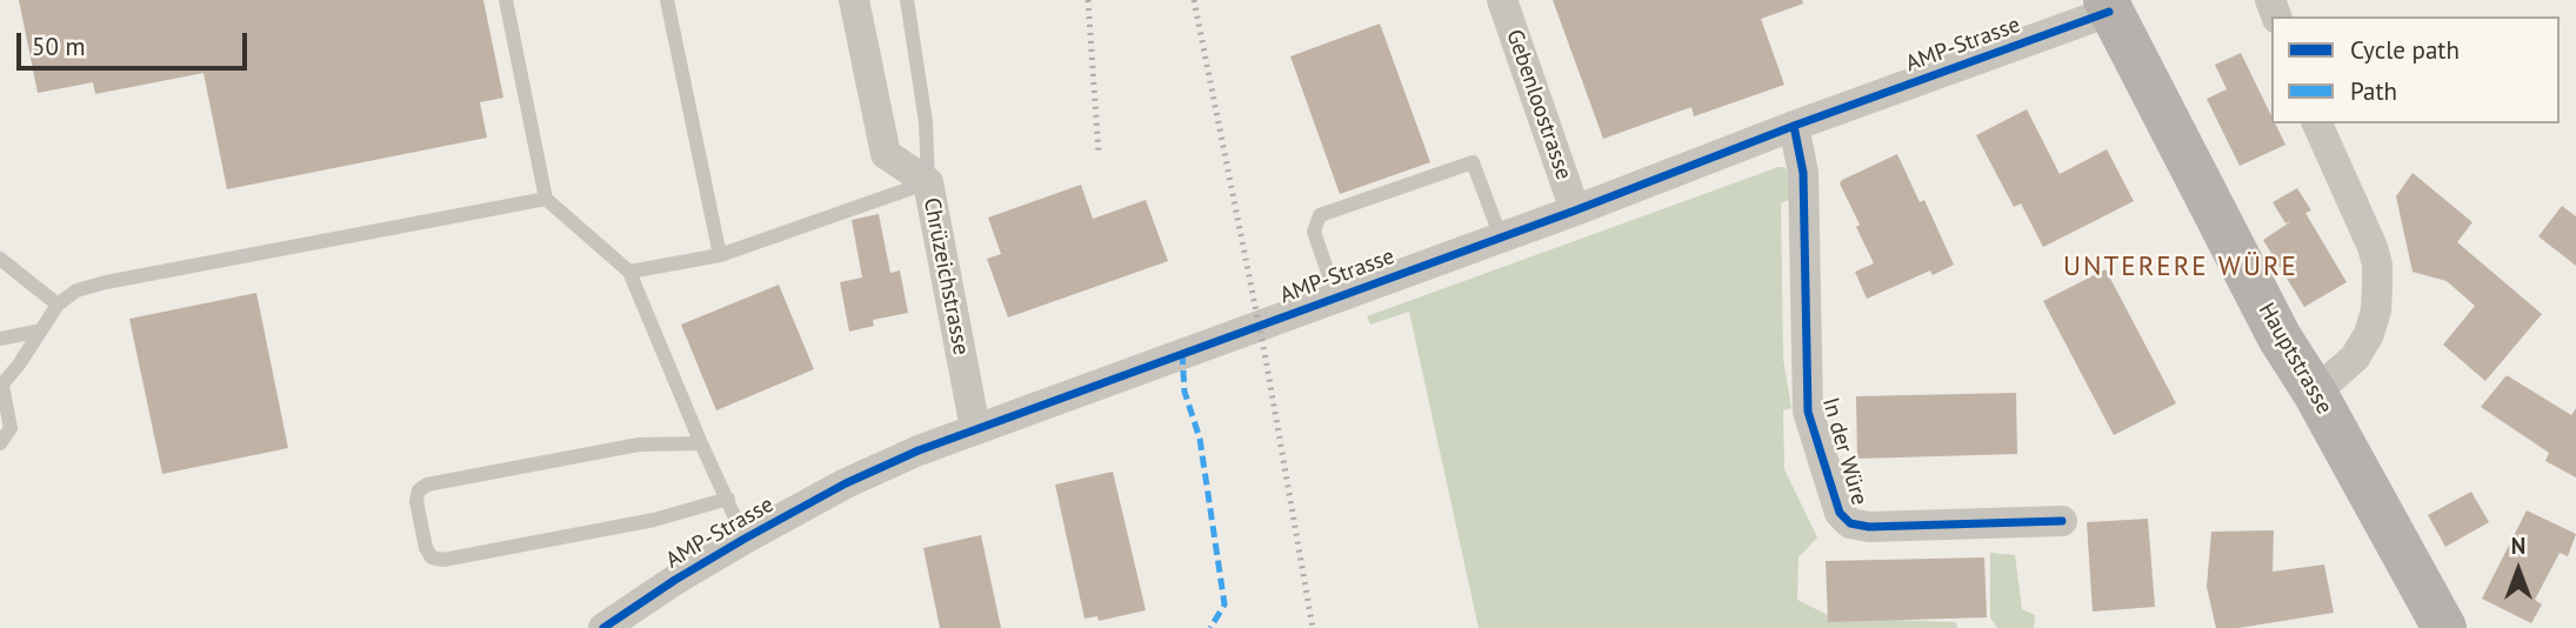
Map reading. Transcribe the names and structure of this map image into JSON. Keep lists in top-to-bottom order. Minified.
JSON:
{"streets":{"main road":["Hauptstrasse"],"street":["AMP-Strasse","Gebenloostrasse","Chrüzeichstrasse","In der Würe"]},"crossings":[["AMP-Strasse","Gebenloostrasse"],["AMP-Strasse","Chrüzeichstrasse"],["AMP-Strasse","Hauptstrasse"],["AMP-Strasse","In der Würe"]],"districts":["UNTERERE WÜRE"],"legend":["Cycle path","Path"],"scale_bar":"50 m","north":"top"}
